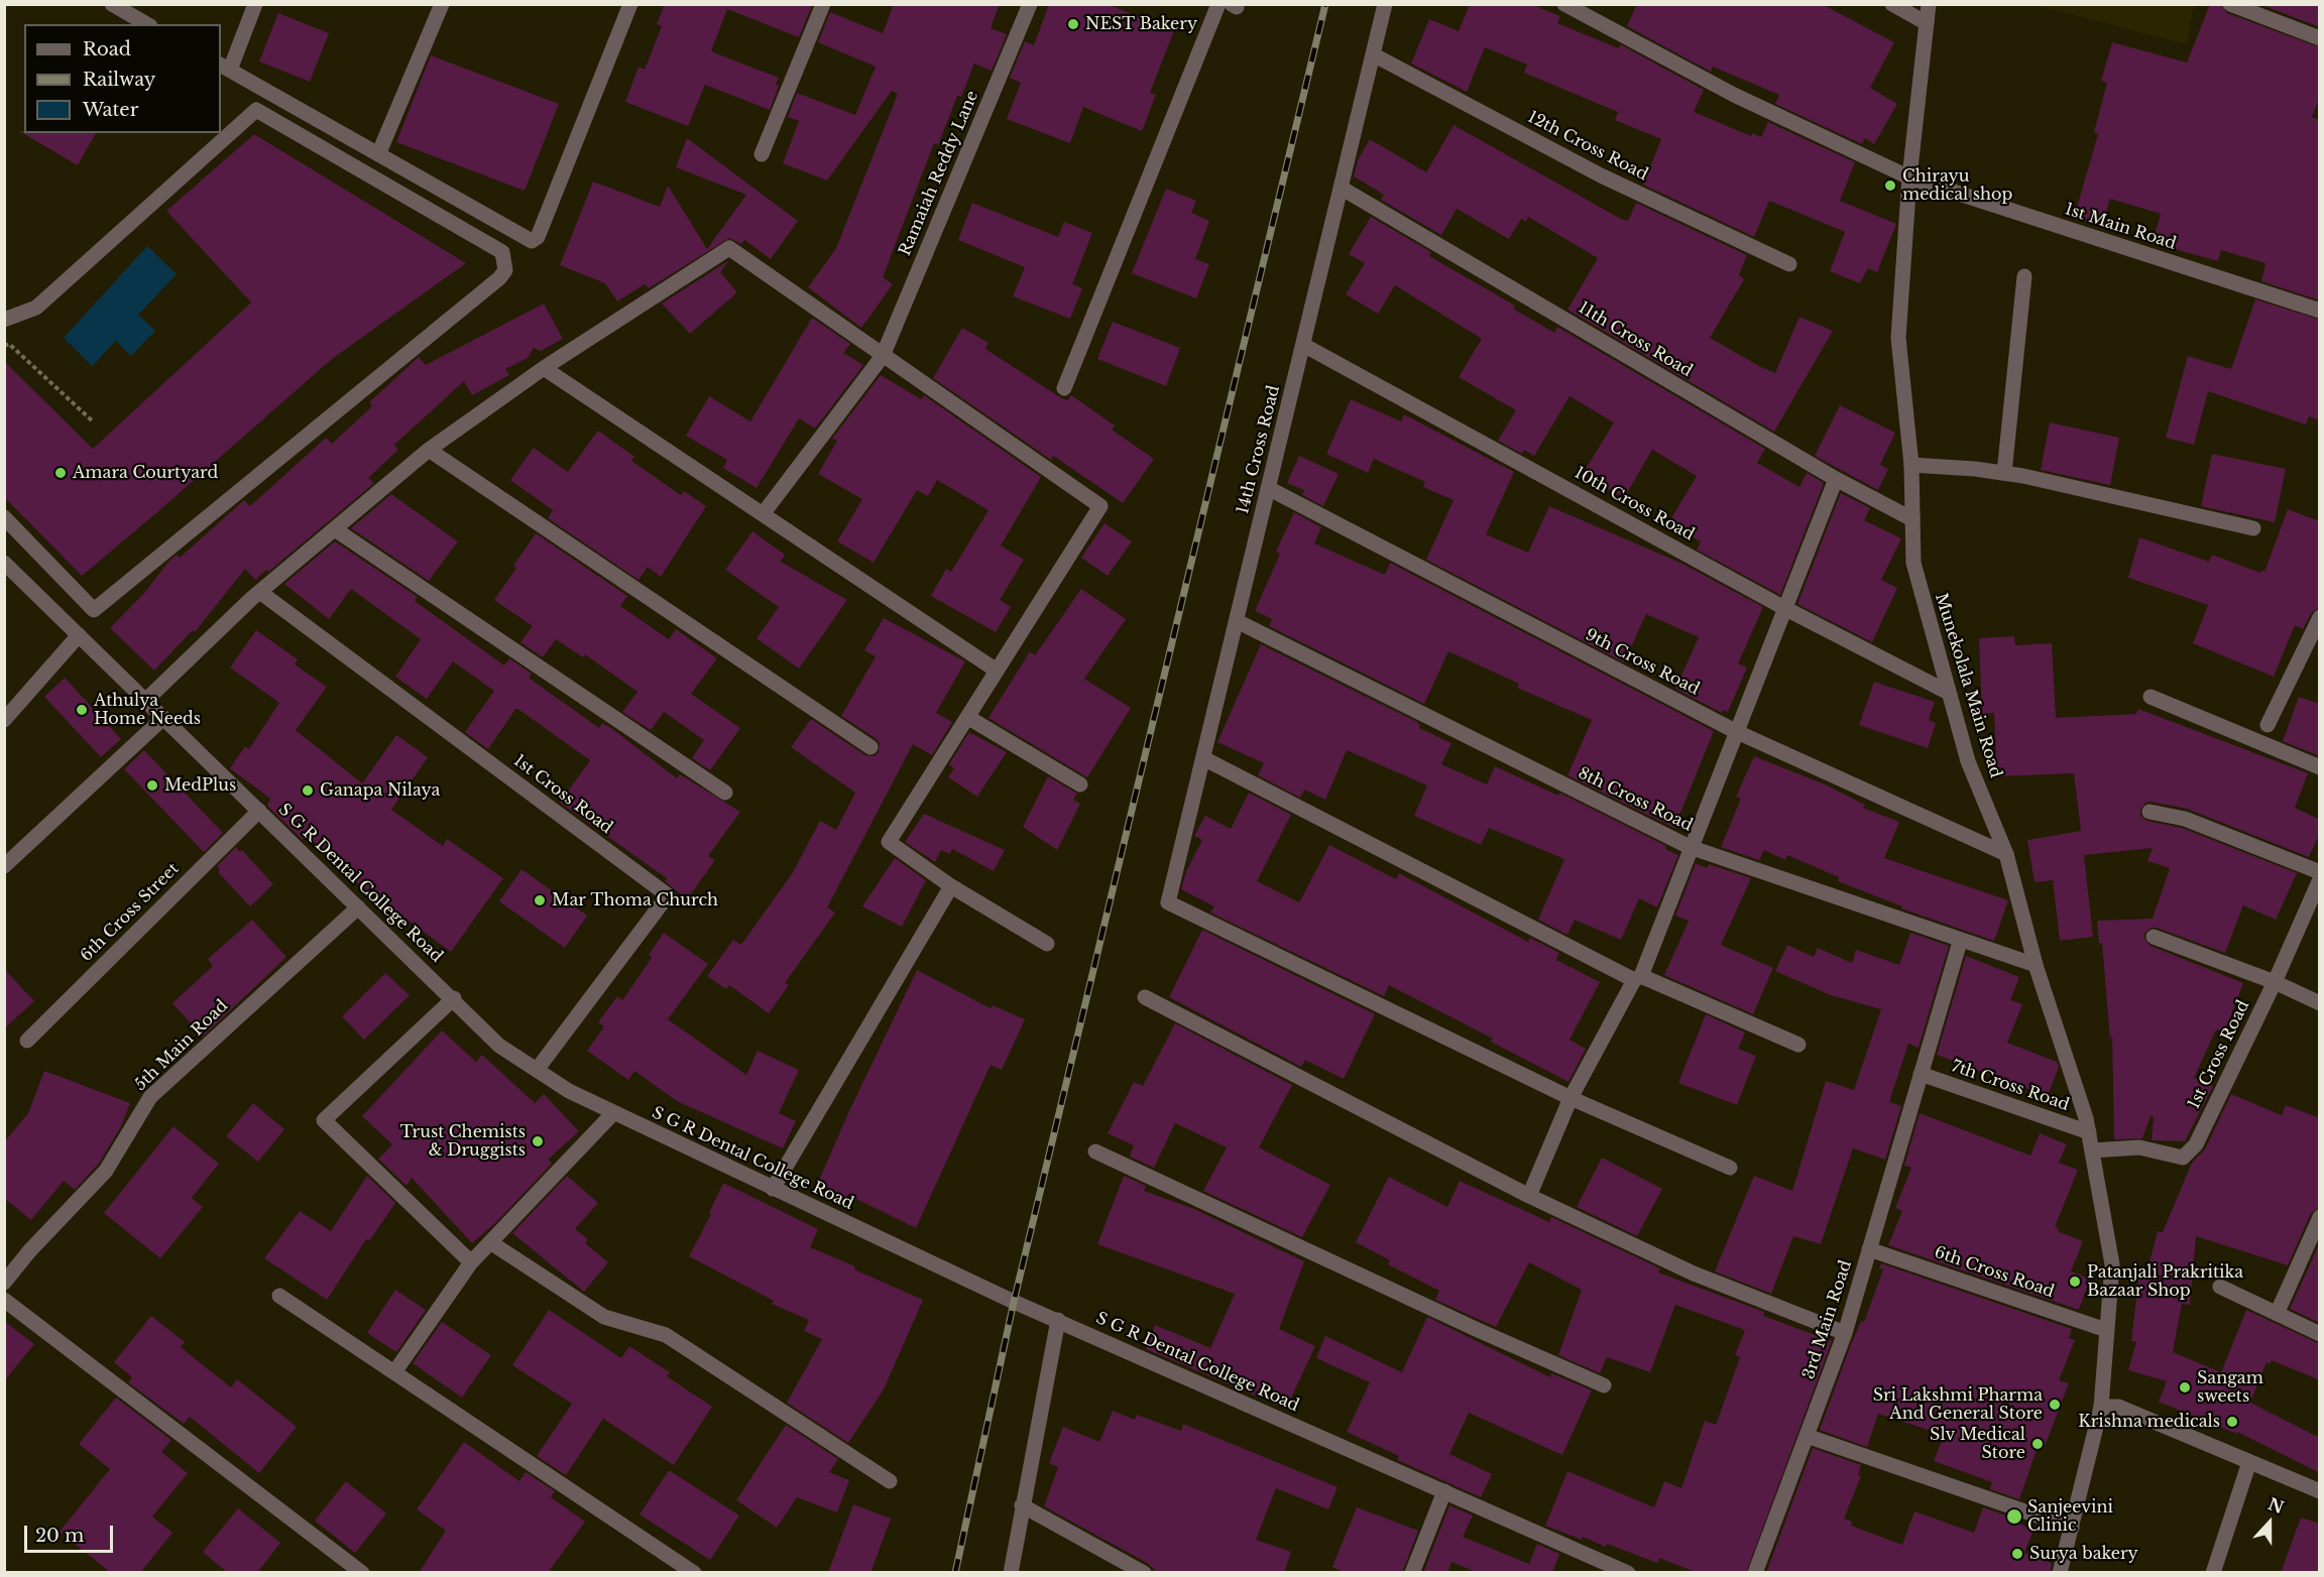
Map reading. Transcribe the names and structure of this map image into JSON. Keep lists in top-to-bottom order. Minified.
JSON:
{"streets":{"street":["12th Cross Road","Ramaiah Reddy Lane","1st Main Road","11th Cross Road","14th Cross Road","10th Cross Road","9th Cross Road","Munekolala Main Road","1st Cross Road","8th Cross Road","S G R Dental College Road","6th Cross Street","5th Main Road","7th Cross Road","6th Cross Road","3rd Main Road"]},"crossings":[["12th Cross Road","14th Cross Road"],["1st Main Road","Munekolala Main Road"],["11th Cross Road","14th Cross Road"],["11th Cross Road","Munekolala Main Road"],["14th Cross Road","10th Cross Road"],["14th Cross Road","9th Cross Road"],["14th Cross Road","8th Cross Road"],["10th Cross Road","Munekolala Main Road"],["9th Cross Road","Munekolala Main Road"],["Munekolala Main Road","1st Cross Road"],["Munekolala Main Road","8th Cross Road"],["Munekolala Main Road","7th Cross Road"],["Munekolala Main Road","6th Cross Road"],["1st Cross Road","S G R Dental College Road"],["8th Cross Road","3rd Main Road"],["S G R Dental College Road","6th Cross Street"],["S G R Dental College Road","5th Main Road"],["7th Cross Road","3rd Main Road"],["6th Cross Road","3rd Main Road"]],"places":["NEST Bakery","Chirayu medical shop","Amara Courtyard","Athulya Home Needs","MedPlus","Ganapa Nilaya","Mar Thoma Church","Trust Chemists & Druggists","Patanjali Prakritika Bazaar Shop","Sangam sweets","Sri Lakshmi Pharma And General Store","Krishna medicals","Slv Medical Store","Sanjeevini Clinic","Surya bakery"],"legend":["Road","Railway","Water"],"scale_bar":"20 m","north":"top"}
